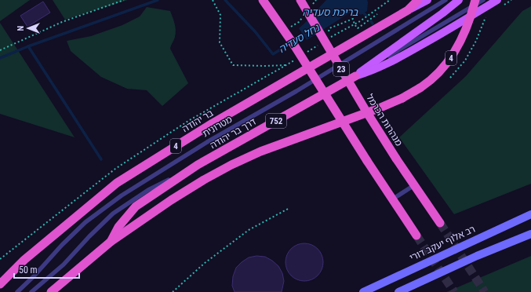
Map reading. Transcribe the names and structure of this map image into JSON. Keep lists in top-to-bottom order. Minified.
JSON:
{"streets":{"highway":["4","23","מנהרות הכרמל","בר יהודה","752","דרך בר יהודה"],"main road":["רב אלוף יעקב דורי"],"lane":["מטרונית"]},"crossings":[["4","בר יהודה"],["4","דרך בר יהודה"]],"water":["בריכת סעדיה","נחל סעדיה"],"scale_bar":"50 m","north":"left"}
